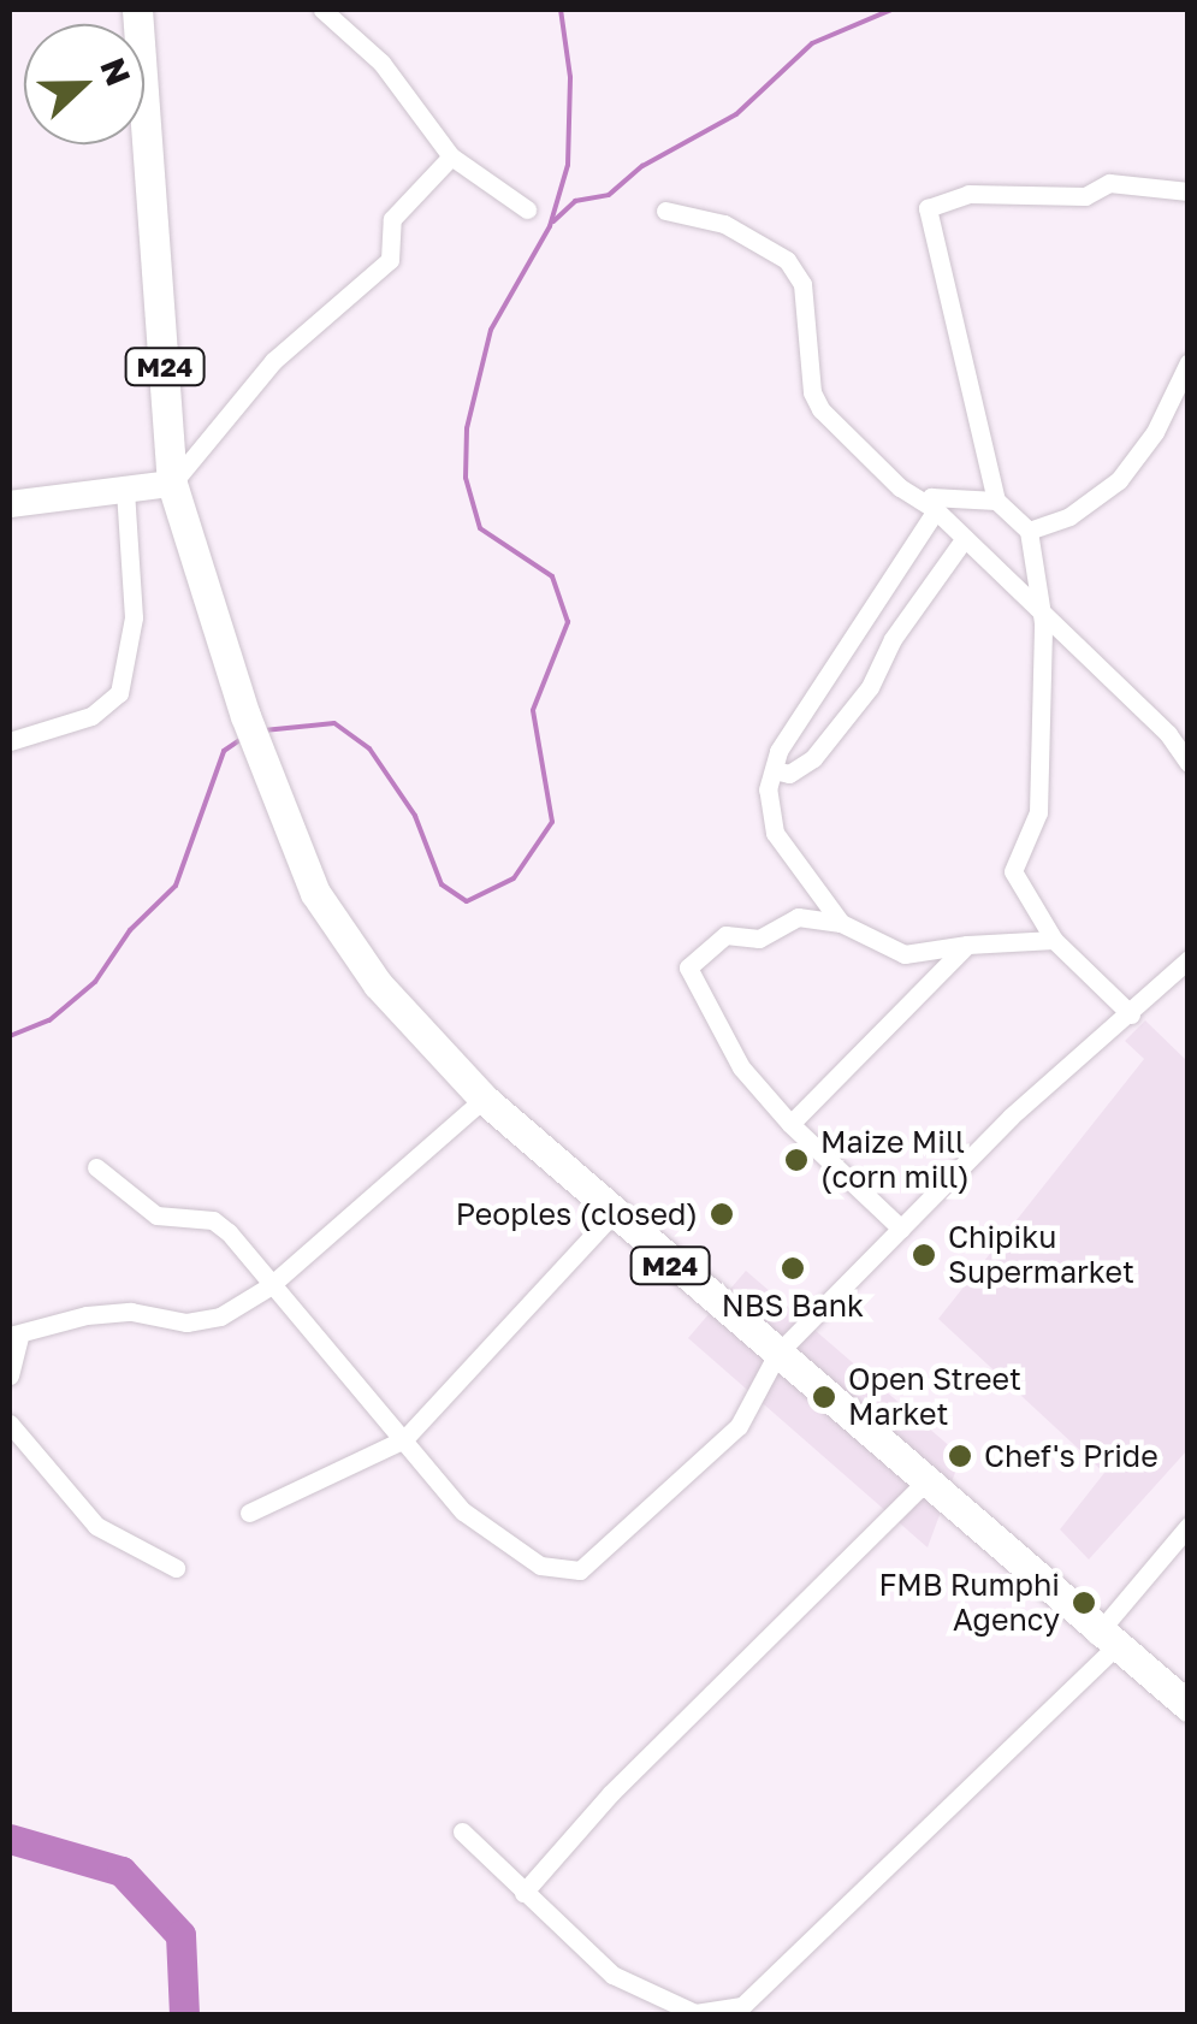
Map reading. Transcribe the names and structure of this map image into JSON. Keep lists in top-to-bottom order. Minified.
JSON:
{"streets":{"main road":["M24"]},"places":["Maize Mill (corn mill)","Peoples (closed)","Chipiku Supermarket","NBS Bank","Open Street Market","Chef's Pride","FMB Rumphi Agency"],"north":"right"}
